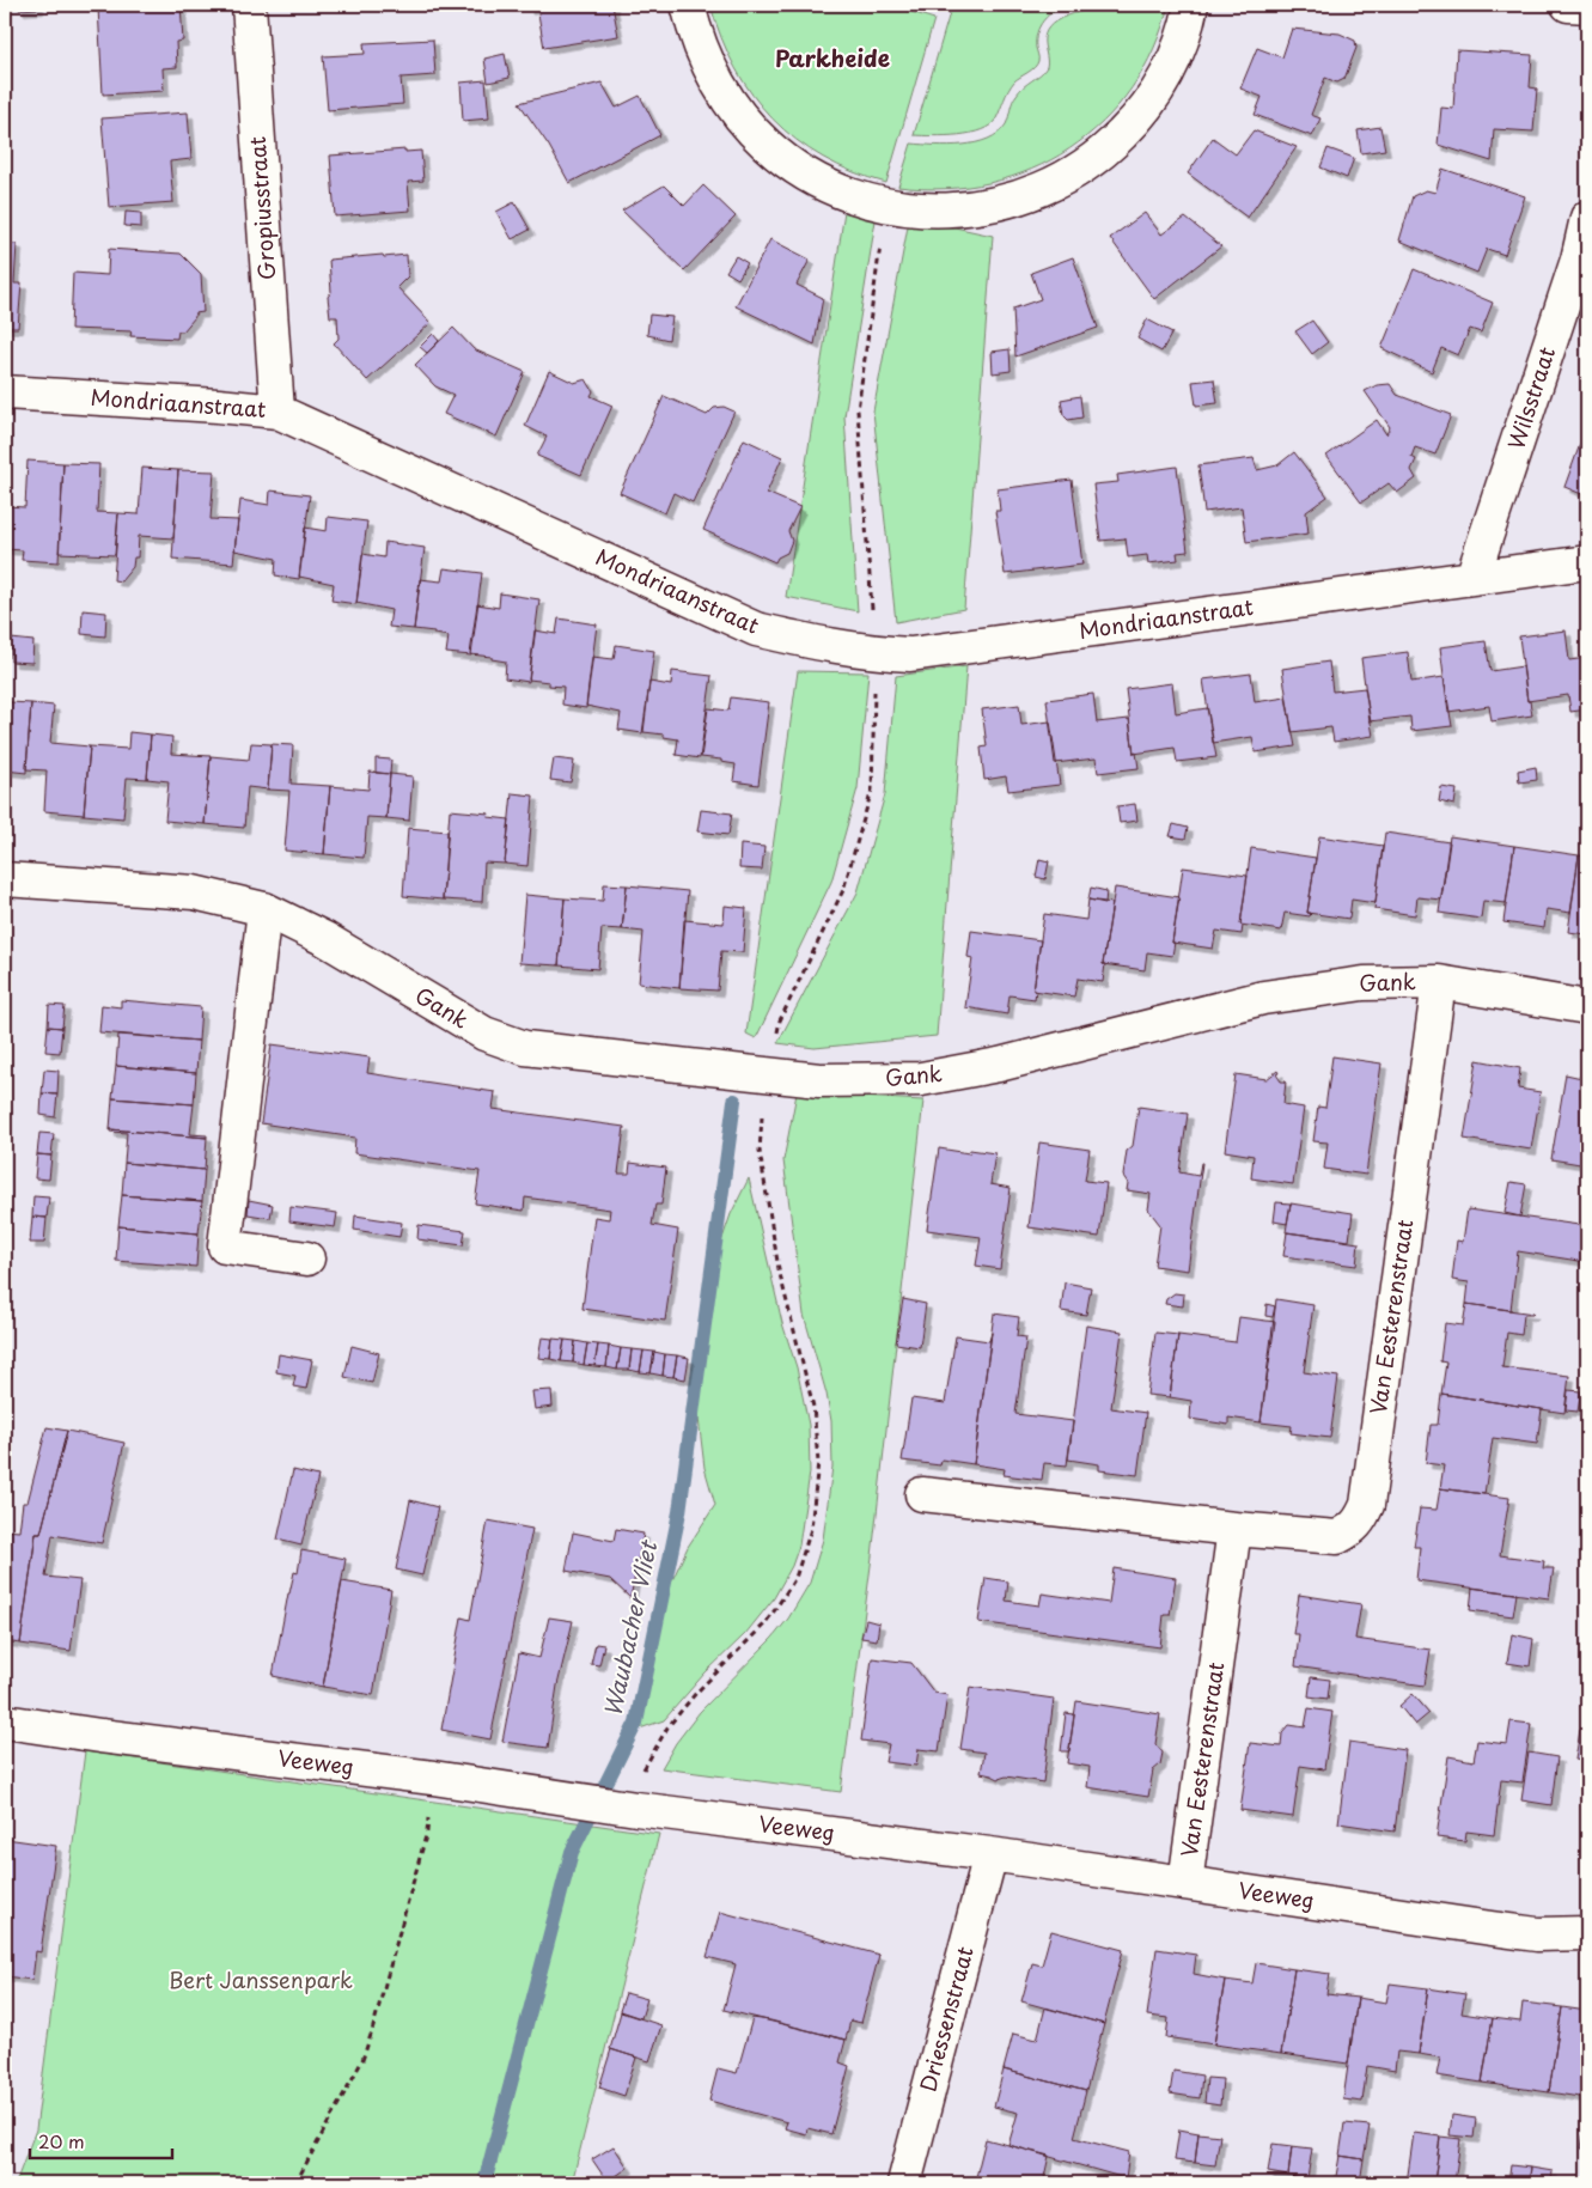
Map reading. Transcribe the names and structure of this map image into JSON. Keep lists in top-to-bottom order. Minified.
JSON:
{"streets":{"street":["Gropiusstraat","Wilsstraat","Mondriaanstraat","Gank","Van Eesterenstraat","Veeweg","Driessenstraat"]},"crossings":[["Gropiusstraat","Mondriaanstraat"],["Wilsstraat","Mondriaanstraat"],["Gank","Van Eesterenstraat"],["Van Eesterenstraat","Veeweg"],["Veeweg","Driessenstraat"]],"districts":["Parkheide"],"water":["Waubacher Vliet"],"parks":["Bert Janssenpark"],"scale_bar":"20 m"}
